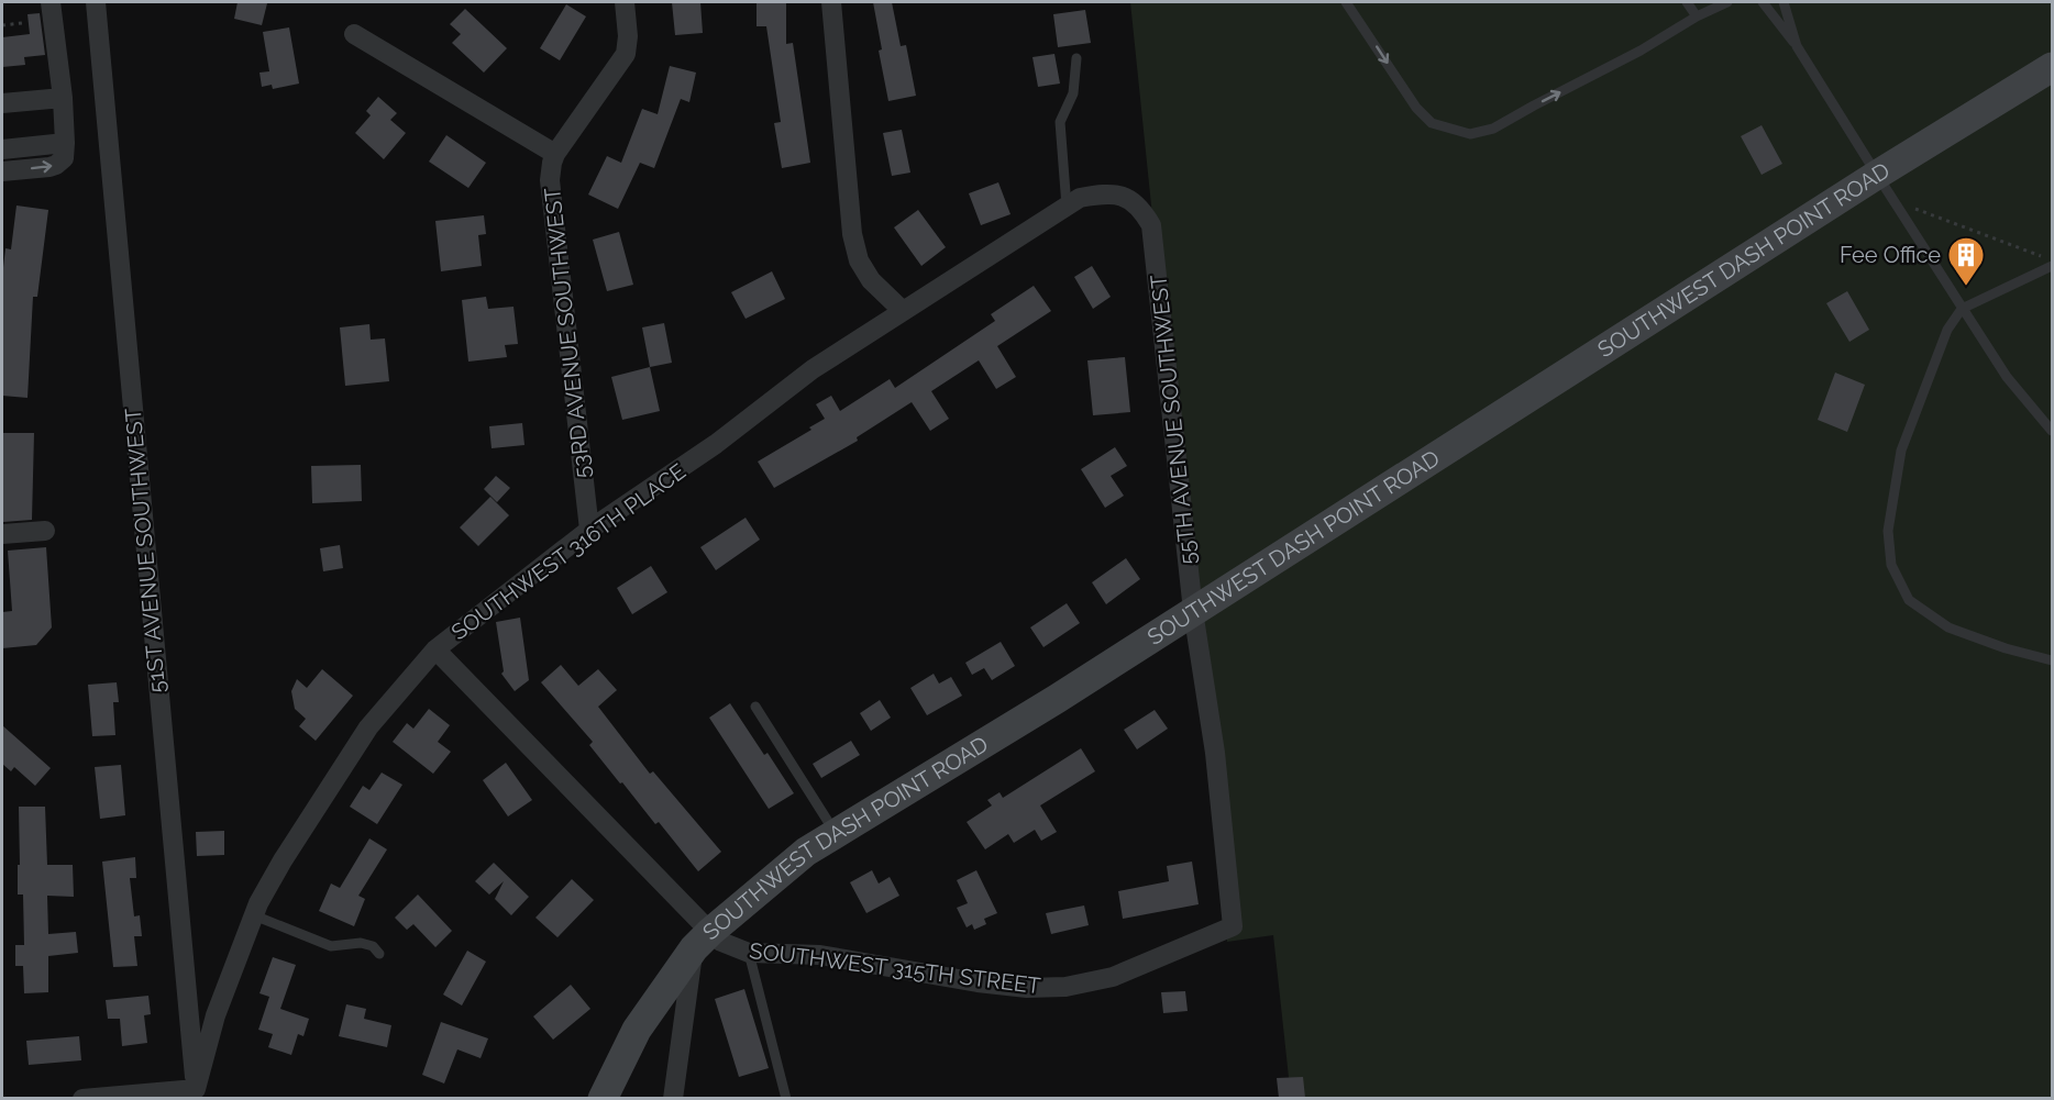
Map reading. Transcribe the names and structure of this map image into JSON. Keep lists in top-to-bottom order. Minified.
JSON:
{"streets":{"main road":["SOUTHWEST DASH POINT ROAD"],"street":["53RD AVENUE SOUTHWEST","55TH AVENUE SOUTHWEST","51ST AVENUE SOUTHWEST","SOUTHWEST 316TH PLACE","SOUTHWEST 315TH STREET"]},"crossings":[["SOUTHWEST DASH POINT ROAD","55TH AVENUE SOUTHWEST"],["SOUTHWEST DASH POINT ROAD","SOUTHWEST 315TH STREET"],["53RD AVENUE SOUTHWEST","SOUTHWEST 316TH PLACE"],["55TH AVENUE SOUTHWEST","SOUTHWEST 316TH PLACE"],["55TH AVENUE SOUTHWEST","SOUTHWEST 315TH STREET"],["51ST AVENUE SOUTHWEST","SOUTHWEST 316TH PLACE"]],"places":{"building":["Fee Office"]}}
